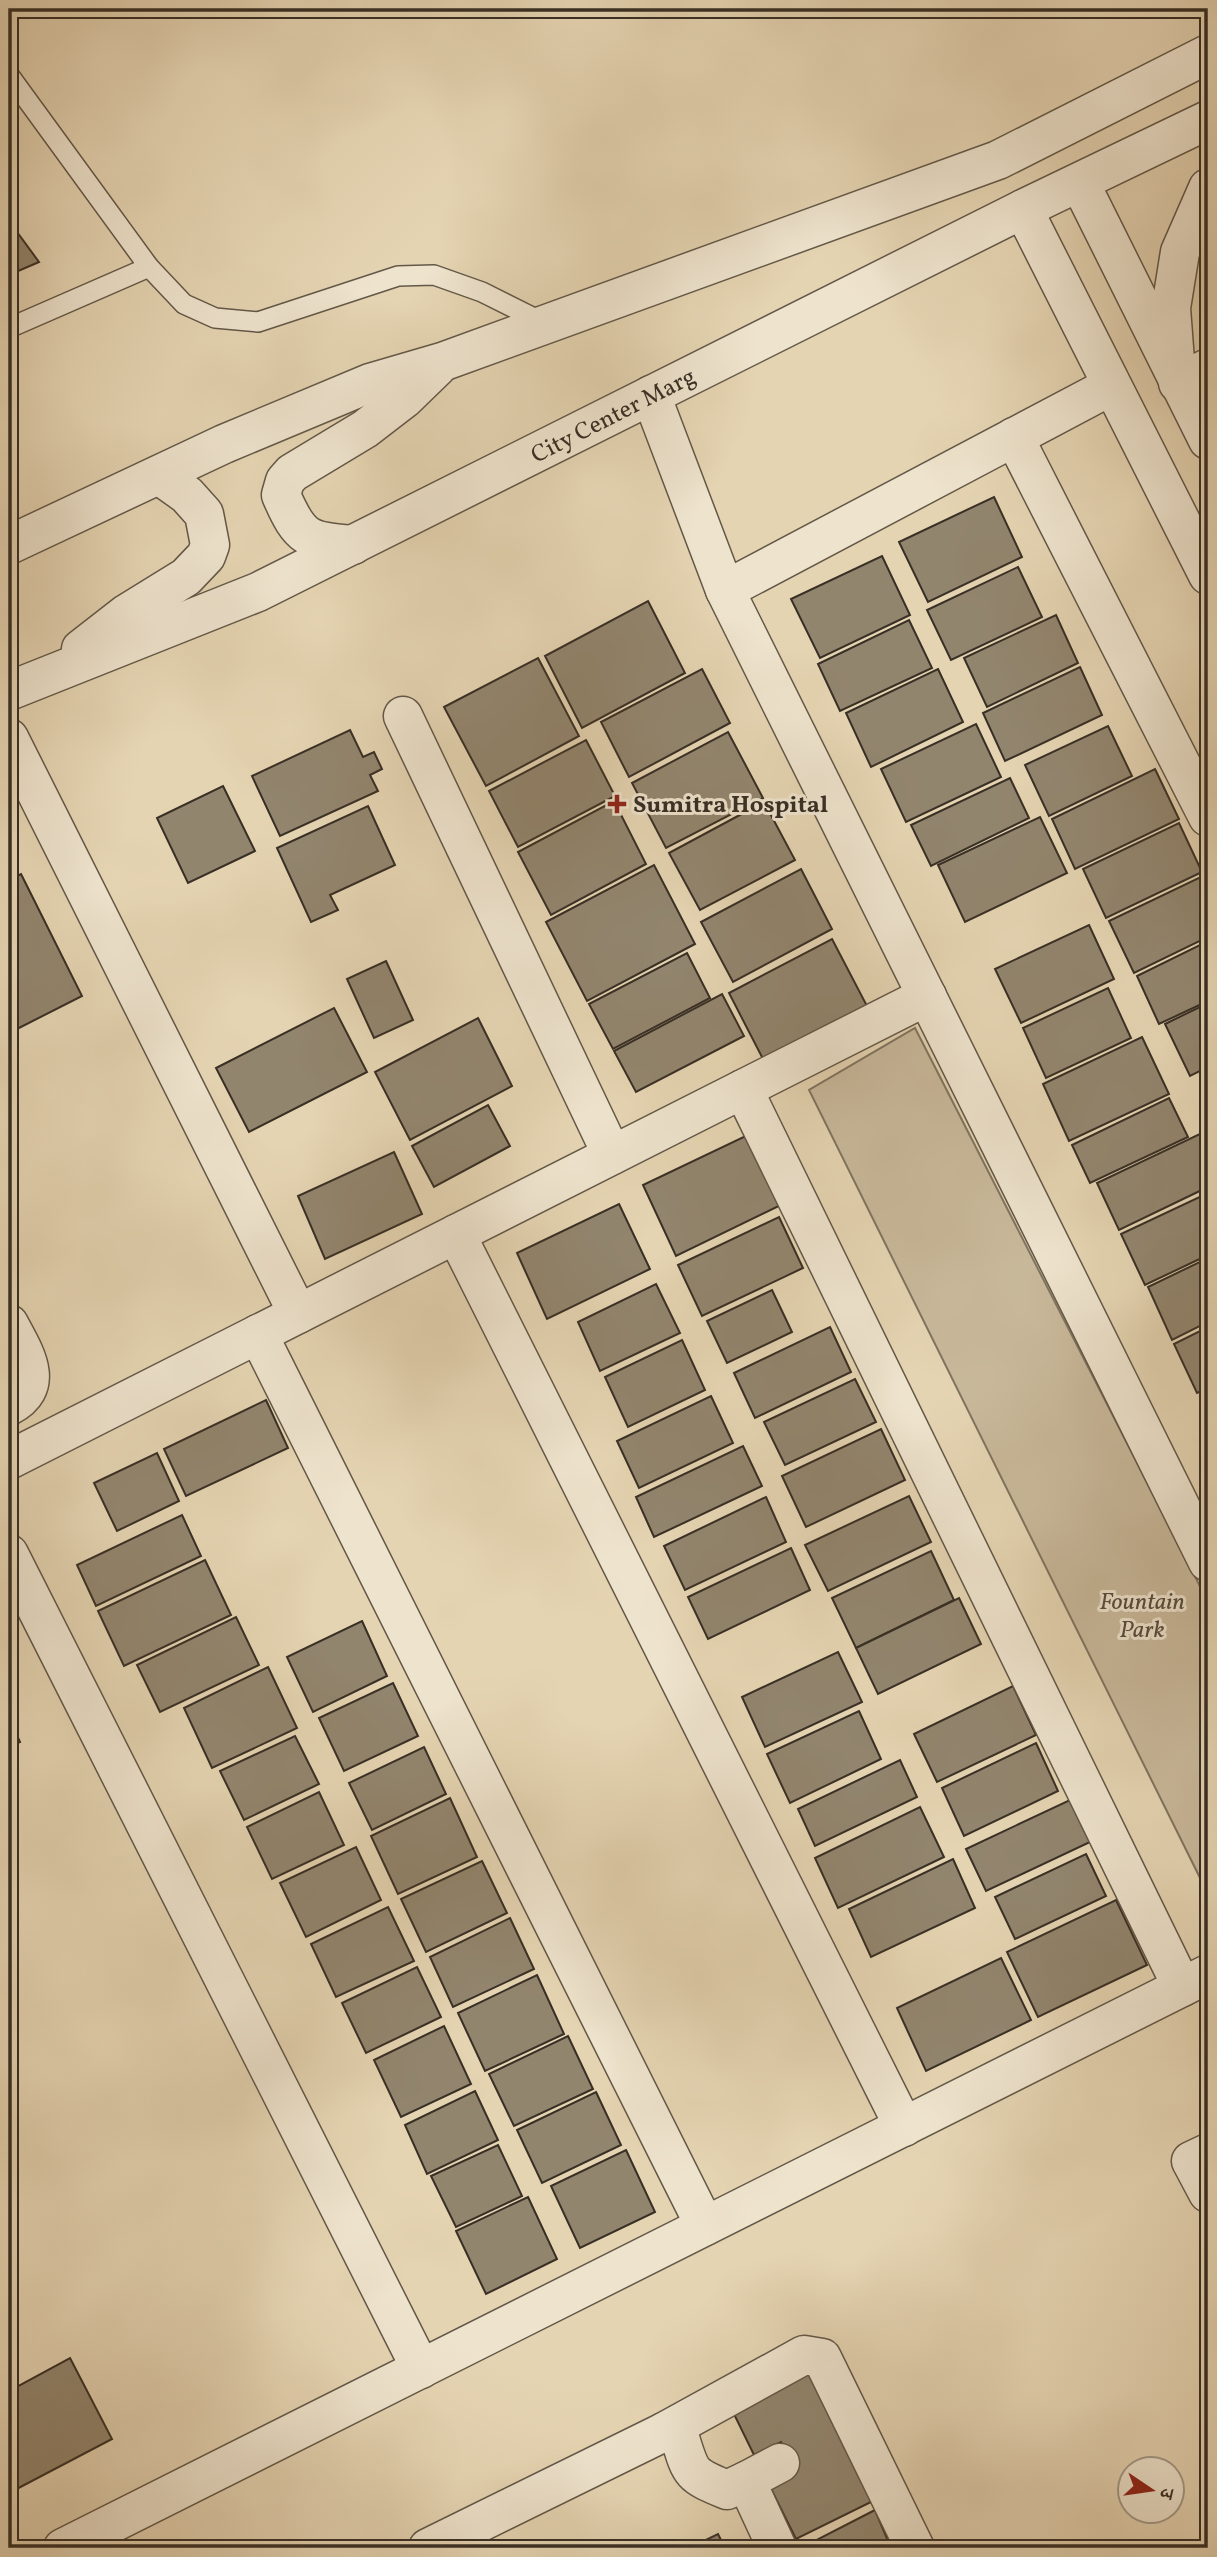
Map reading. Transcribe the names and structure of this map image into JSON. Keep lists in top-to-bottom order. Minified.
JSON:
{"streets":{"street":["City Center Marg"]},"parks":["Fountain Park"],"places":{"health":["Sumitra Hospital"]},"north":"right"}
